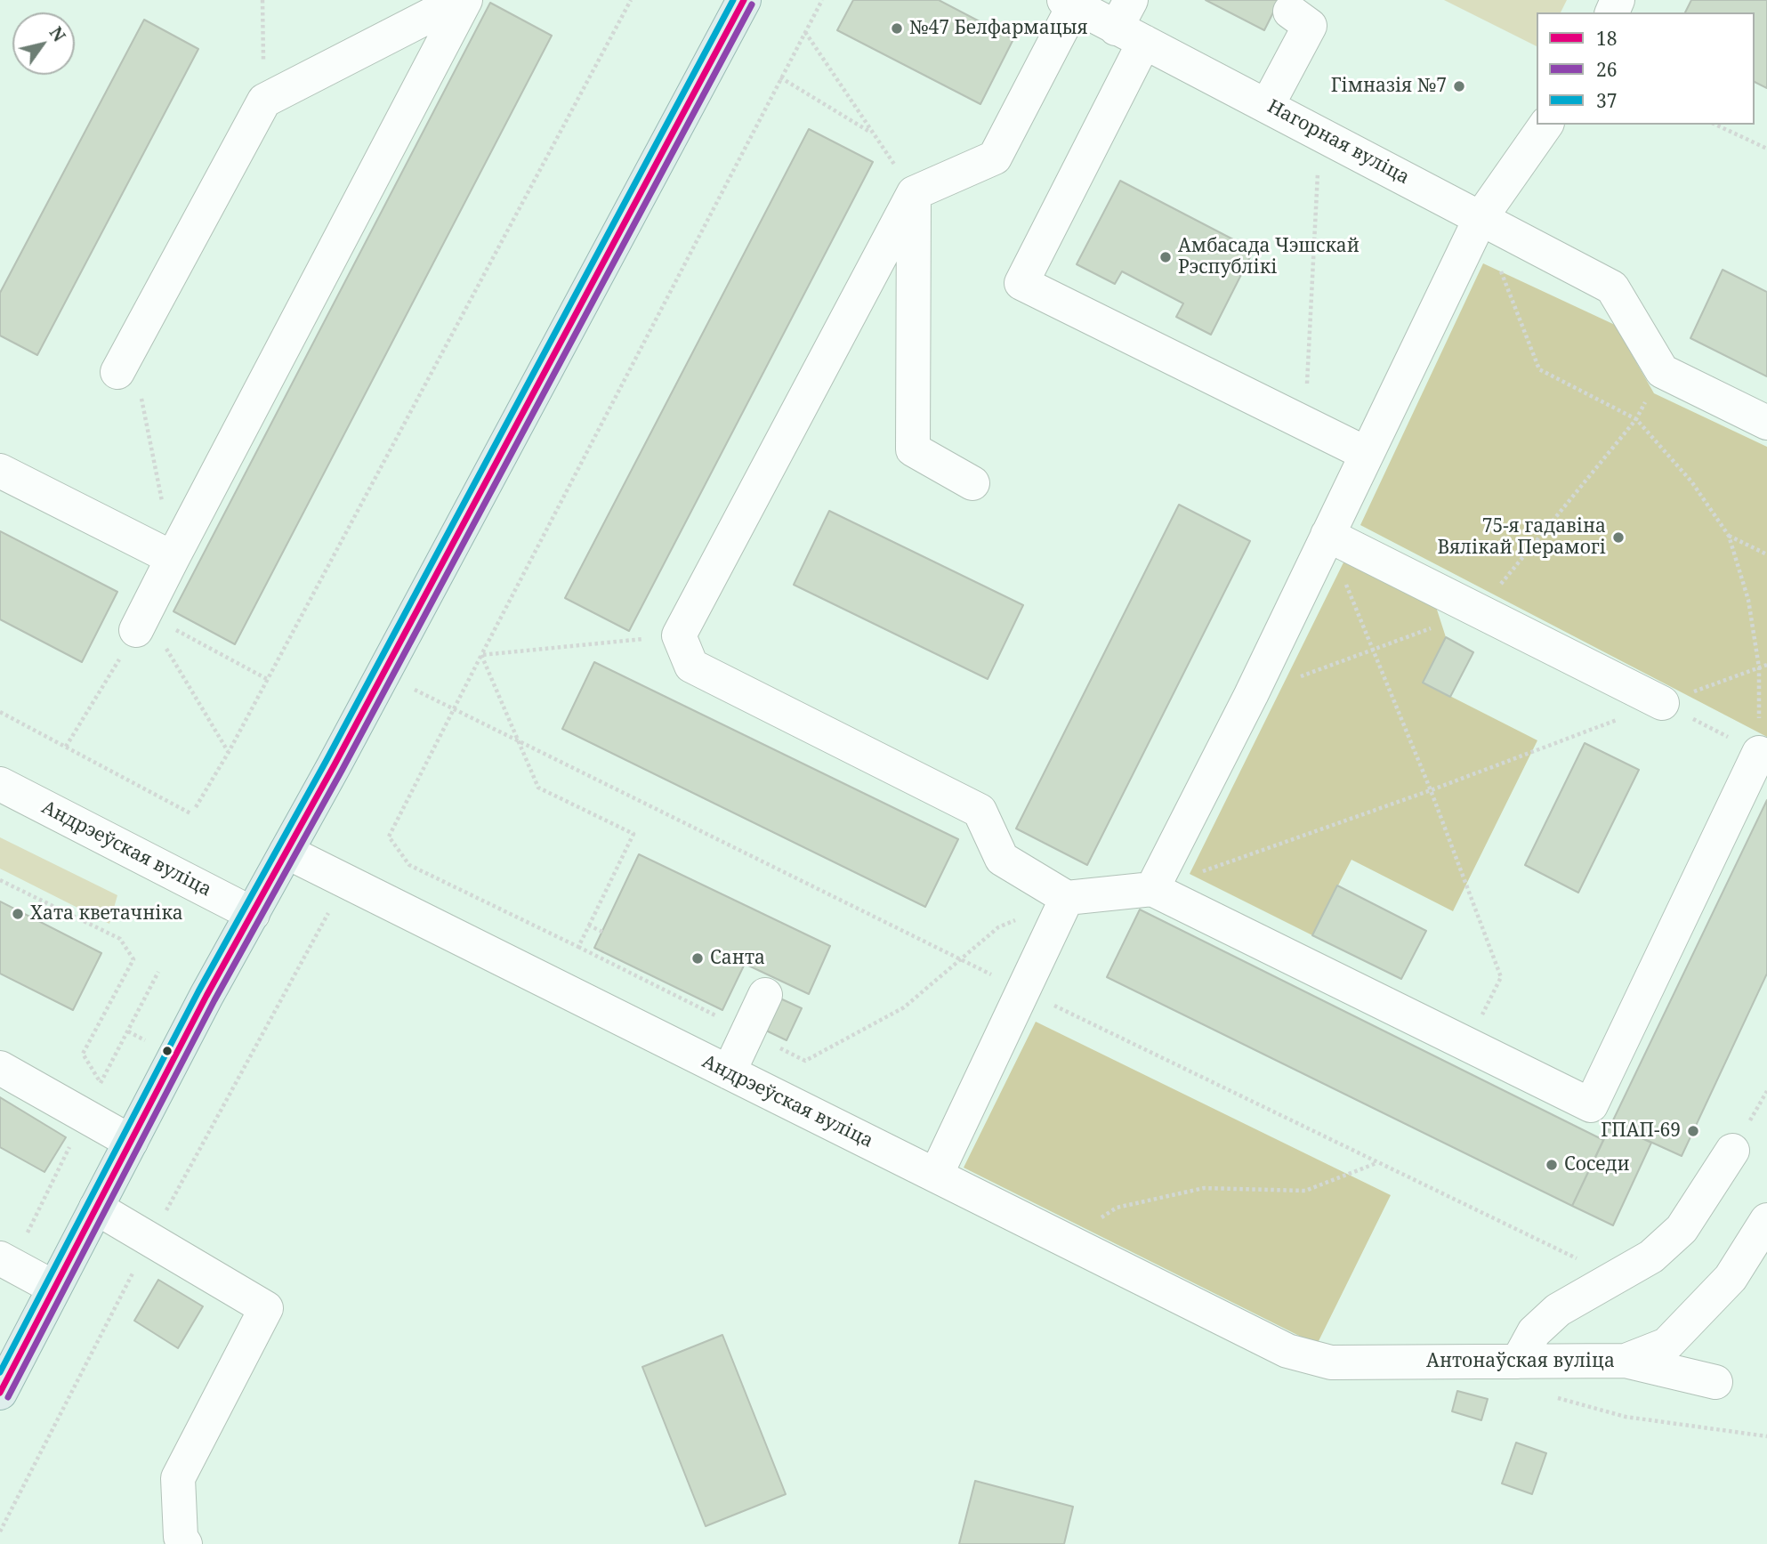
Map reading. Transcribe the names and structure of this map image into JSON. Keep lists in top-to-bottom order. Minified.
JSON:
{"streets":{"street":["Нагорная вуліца","Андрэеўская вуліца","Антонаўская вуліца"]},"crossings":[["Андрэеўская вуліца","Антонаўская вуліца"]],"places":["№47 Белфармацыя","Гімназія №7","Амбасада Чэшскай Рэспублікі","75-я гадавіна Вялікай Перамогі","Хата кветачніка","Санта","ГПАП-69","Соседи"],"lines":["transit line 18","transit line 37","transit line 26"],"legend":["18","26","37"],"north":"top right"}
